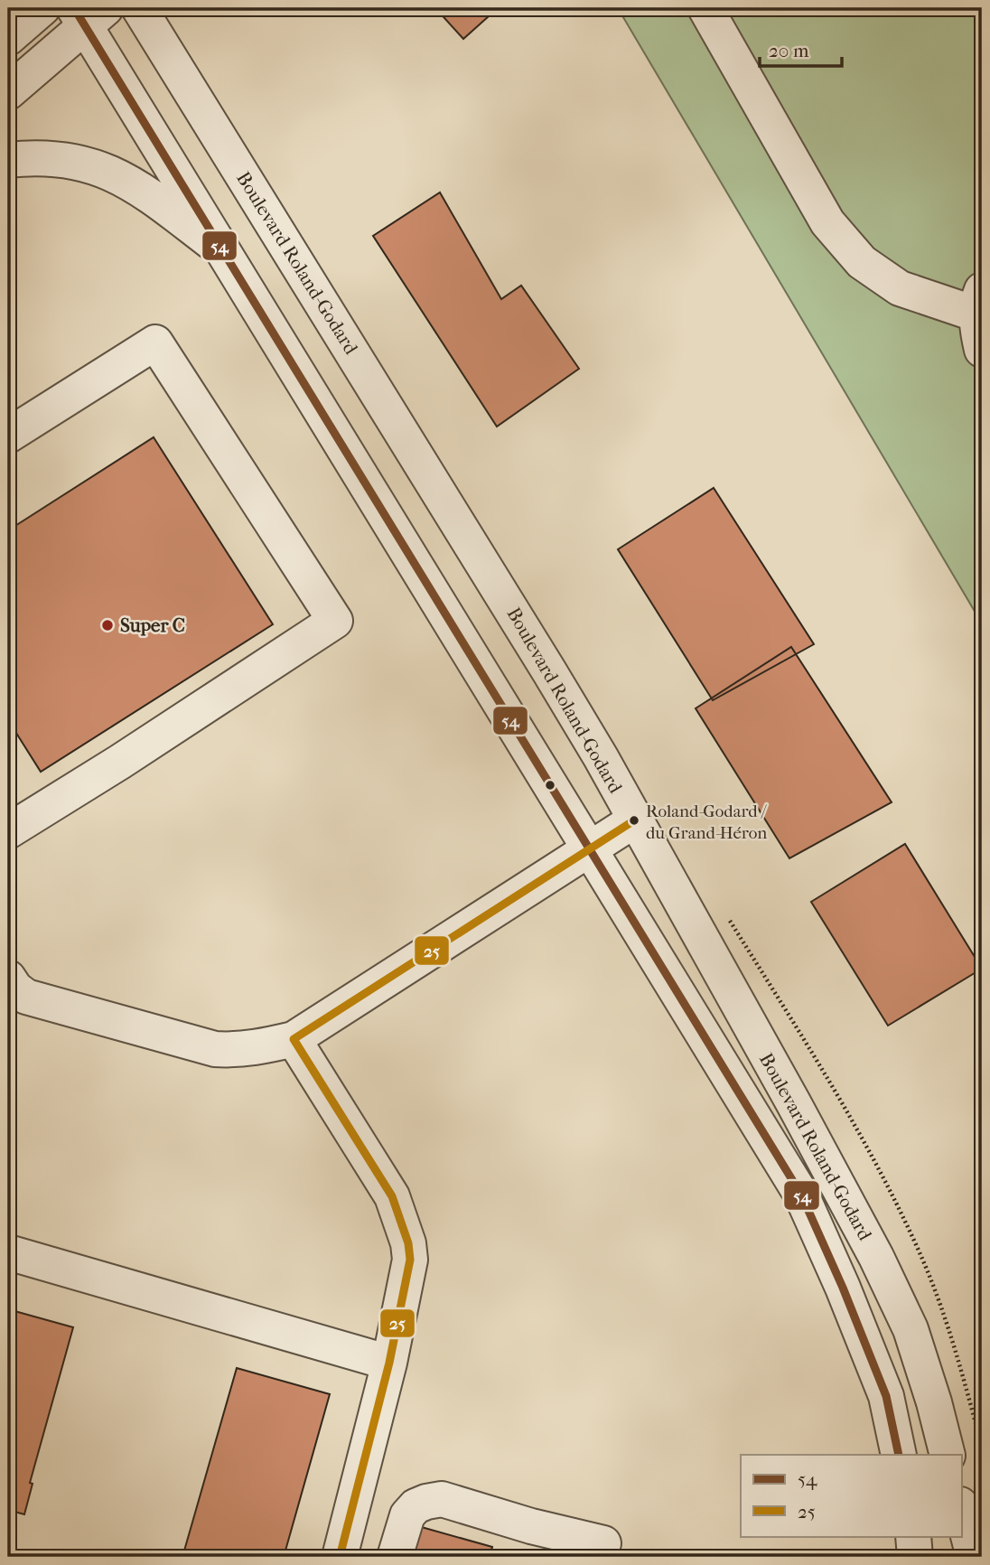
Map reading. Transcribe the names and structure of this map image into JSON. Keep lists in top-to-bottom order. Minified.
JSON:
{"streets":{"street":["Boulevard Roland-Godard"]},"places":["Super C","Roland-Godard / du Grand-Héron"],"lines":["transit line 54","transit line 25"],"legend":["54","25"],"scale_bar":"20 m"}
